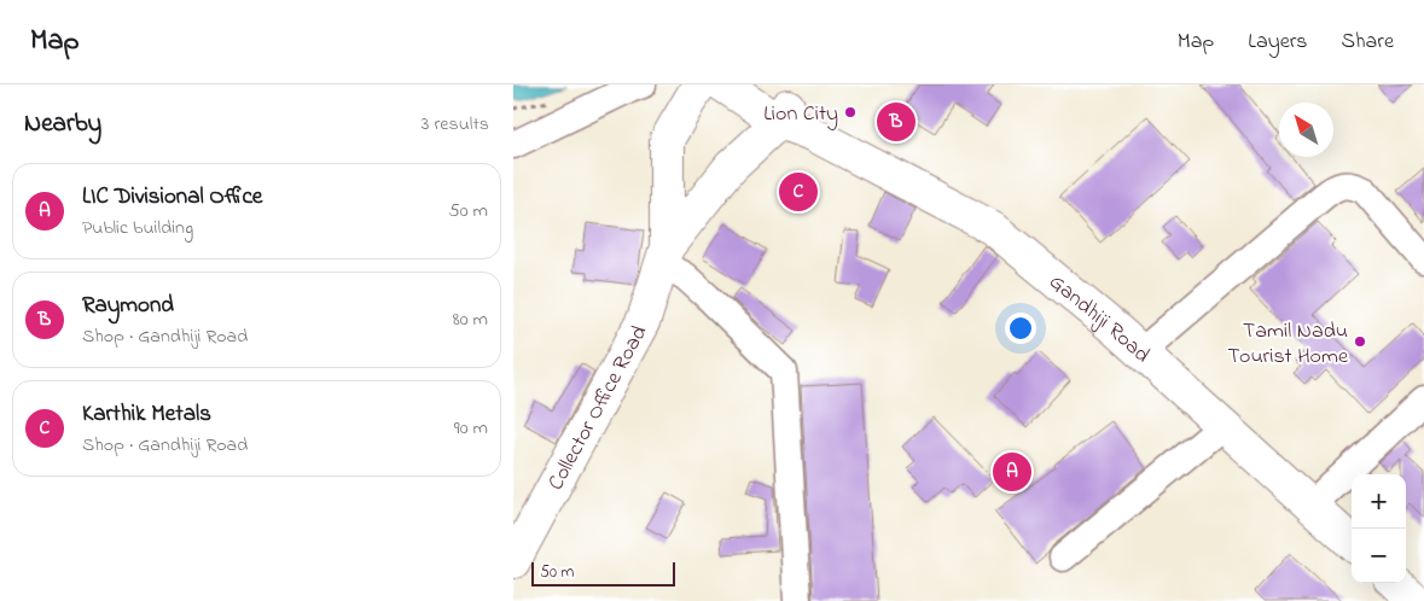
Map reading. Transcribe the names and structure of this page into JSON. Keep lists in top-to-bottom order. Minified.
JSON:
{"streets":{"main road":["Gandhiji Road","Collector Office Road"]},"crossings":[["Gandhiji Road","Collector Office Road"]],"places":["Lion City","Tamil Nadu Tourist Home"],"scale_bar":"50 m","north":"top left","page":{"header":"Map","nav":["Map","Layers","Share"],"heading":["Nearby","3 results"],"pins":["B","C","A"],"list":[{"mark":"A","name":"LIC Divisional Office","note":"Public building","value":"50 m"},{"mark":"B","name":"Raymond","note":"Shop · Gandhiji Road","value":"80 m"},{"mark":"C","name":"Karthik Metals","note":"Shop · Gandhiji Road","value":"90 m"}],"map_buttons":["+","−"],"scale":"50 m"}}
